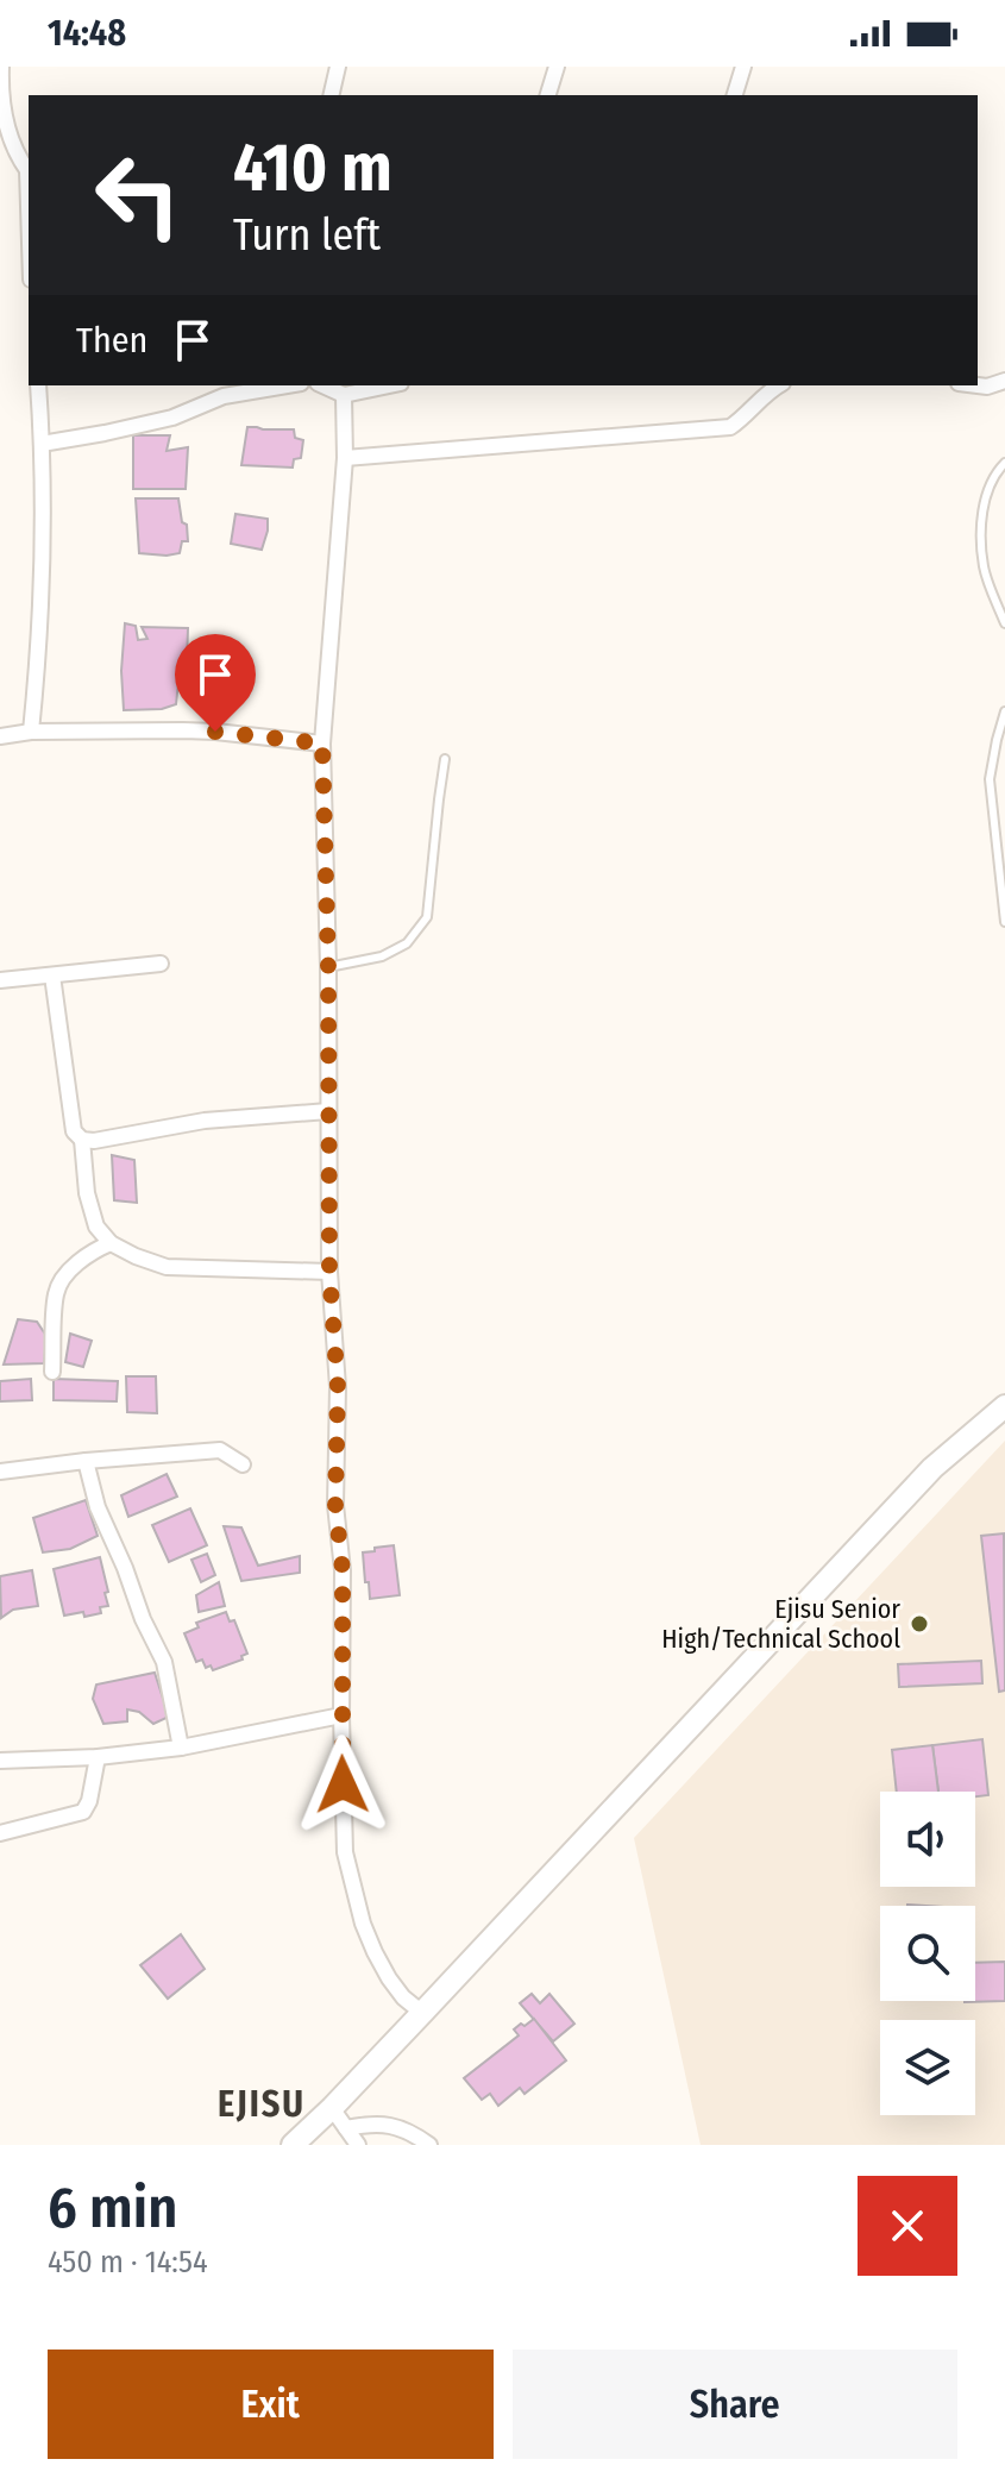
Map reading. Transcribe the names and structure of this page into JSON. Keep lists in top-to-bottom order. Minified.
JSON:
{"districts":["EJISU"],"places":["Ejisu Senior High/Technical School"],"page":{"status":"14:48","turn":["410 m","Turn left"],"then":"Then","heading":["6 min","450 m · 14:54"],"buttons":["Exit","Share"]}}
